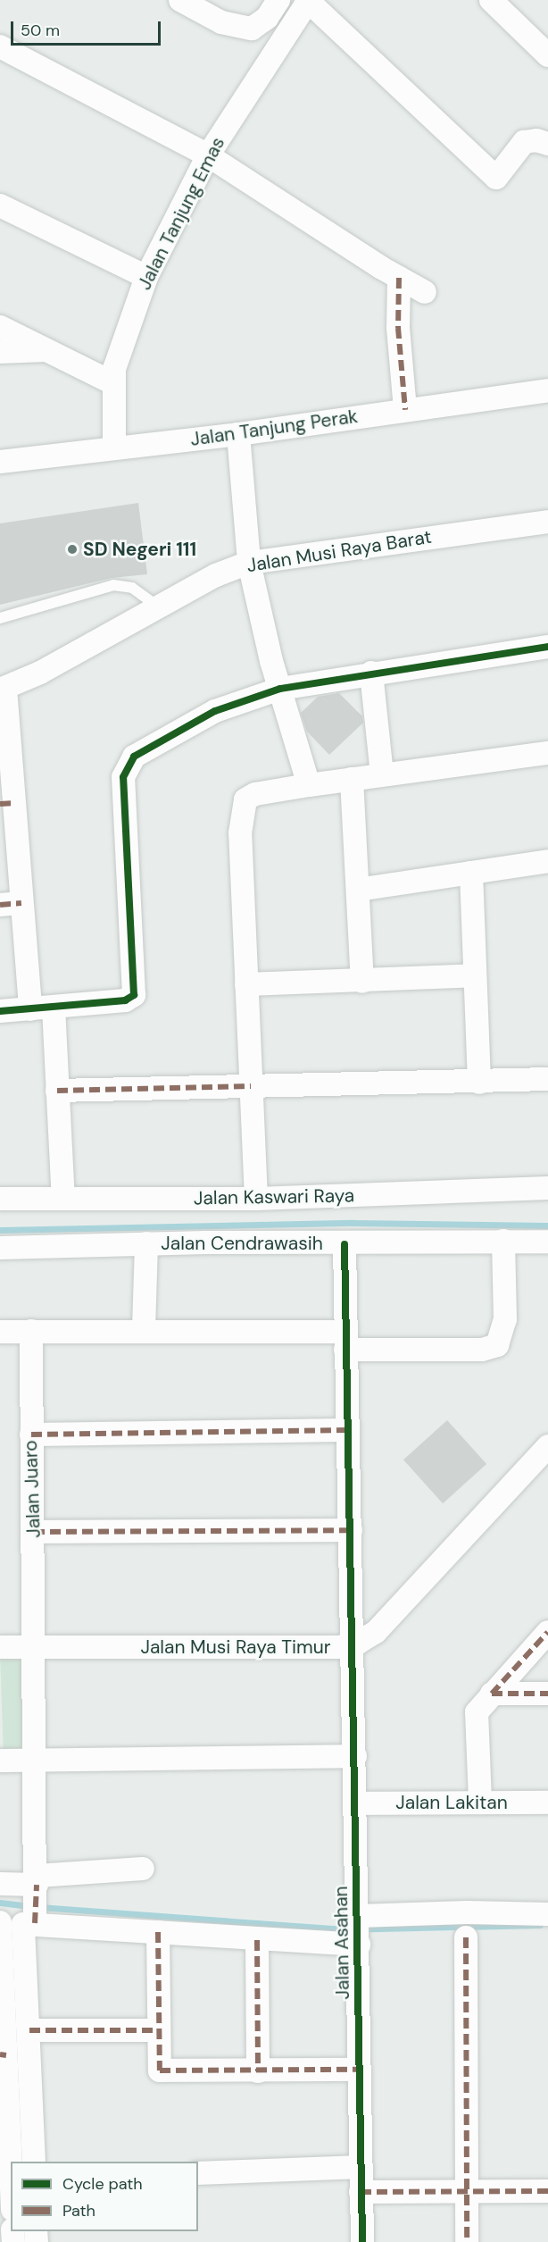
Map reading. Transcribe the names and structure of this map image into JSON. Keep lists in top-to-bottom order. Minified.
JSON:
{"streets":{"street":["Jalan Tanjung Emas","Jalan Tanjung Perak","Jalan Musi Raya Barat","Jalan Kaswari Raya","Jalan Cendrawasih","Jalan Juaro","Jalan Musi Raya Timur","Jalan Lakitan","Jalan Asahan"]},"crossings":[["Jalan Tanjung Emas","Jalan Tanjung Perak"],["Jalan Cendrawasih","Jalan Asahan"],["Jalan Juaro","Jalan Musi Raya Timur"],["Jalan Musi Raya Timur","Jalan Asahan"],["Jalan Lakitan","Jalan Asahan"]],"places":["SD Negeri 111"],"legend":["Cycle path","Path"],"scale_bar":"50 m"}
